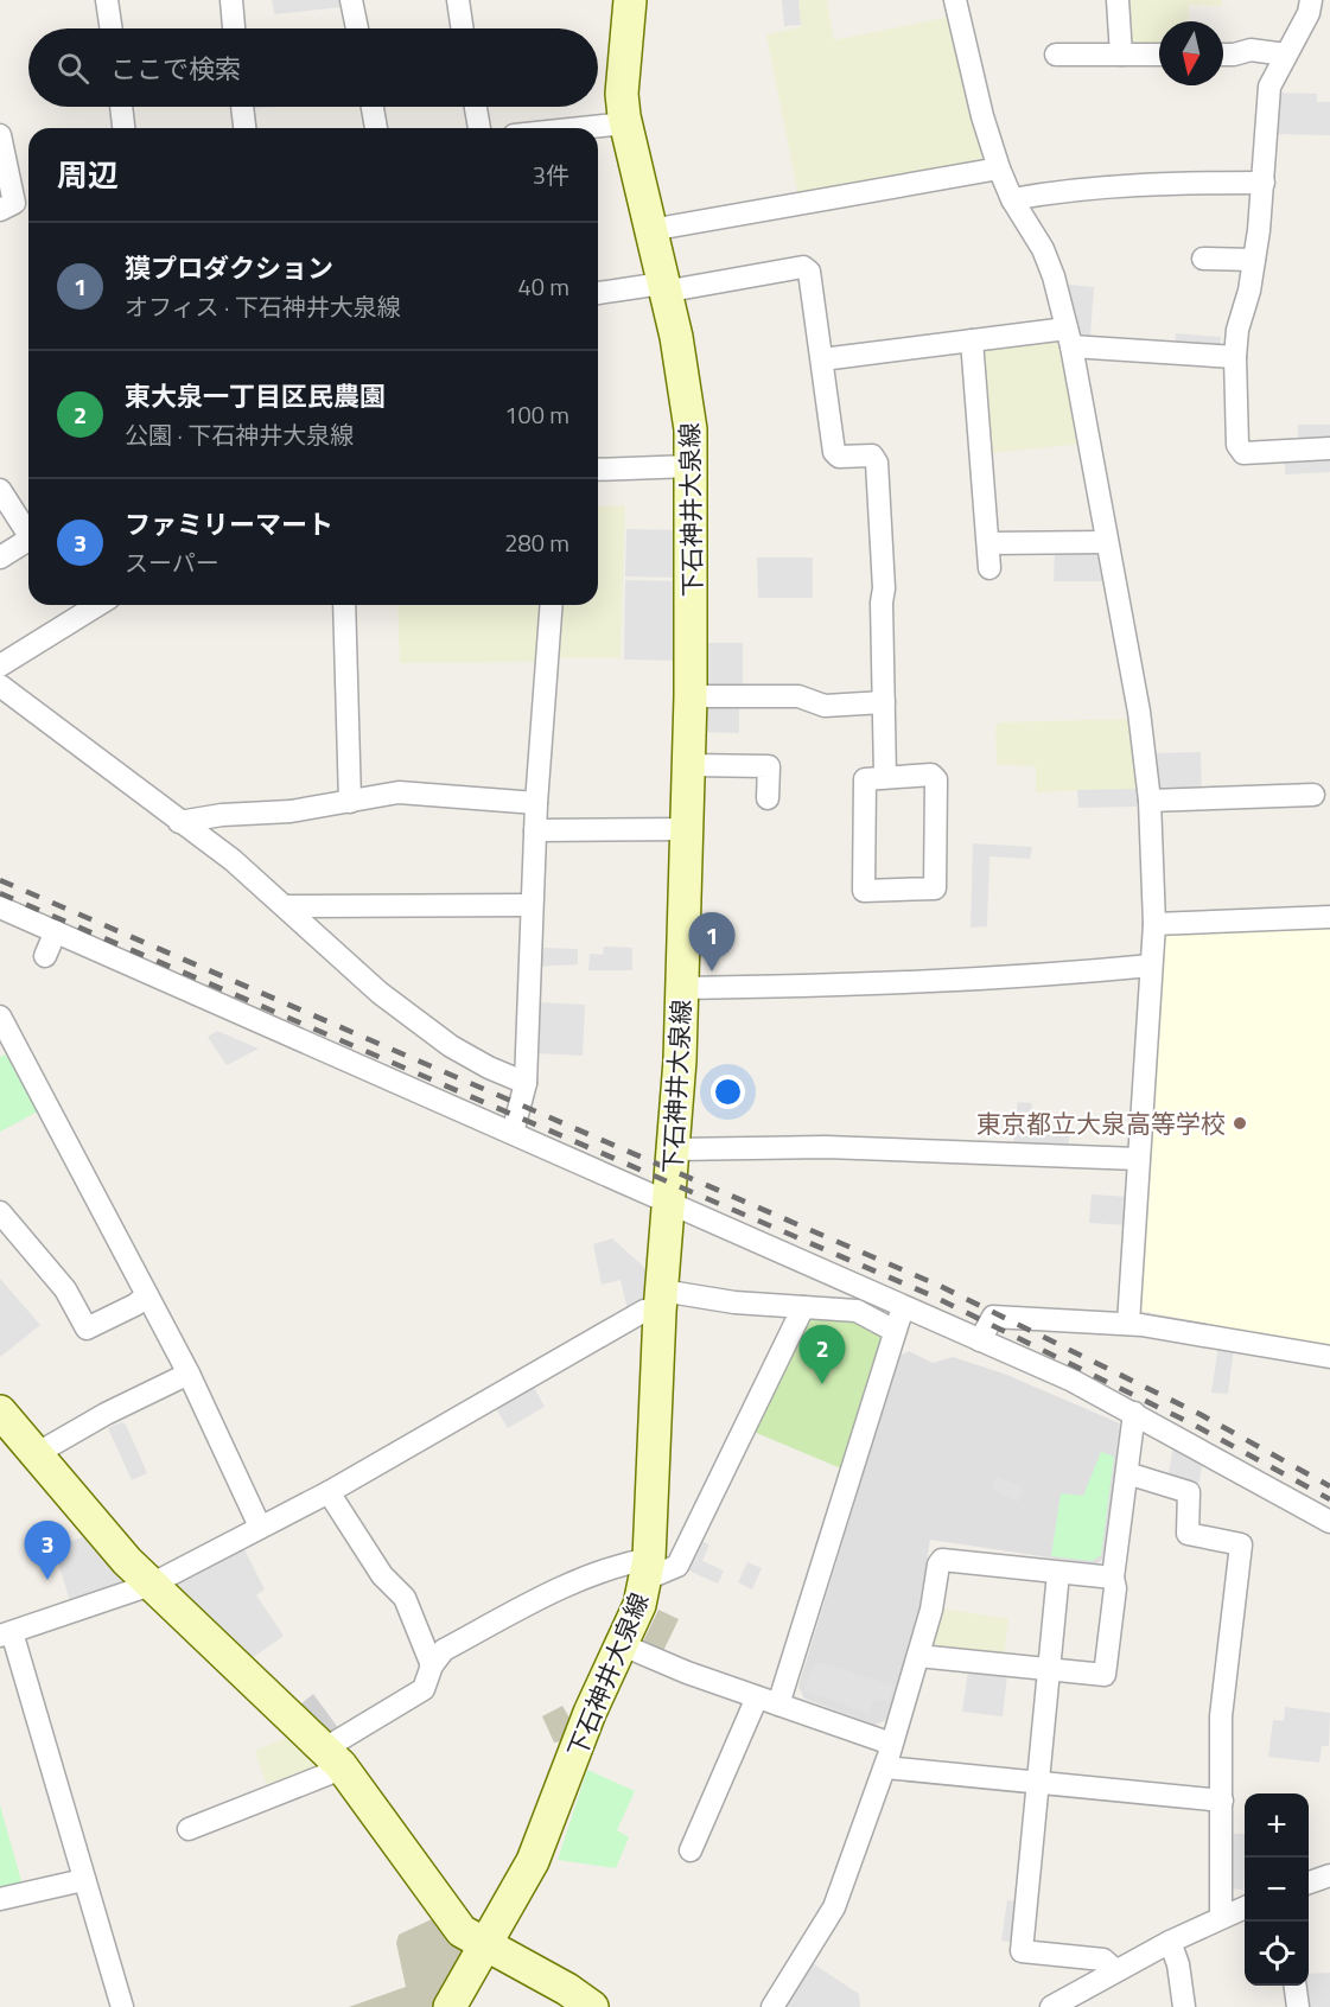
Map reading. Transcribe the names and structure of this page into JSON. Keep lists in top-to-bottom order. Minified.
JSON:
{"streets":{"main road":["下石神井大泉線"]},"places":["東京都立大泉高等学校"],"north":"bottom","page":{"search":"ここで検索","heading":["周辺","3件"],"list":[{"mark":"1","name":"獏プロダクション","note":"オフィス · 下石神井大泉線","value":"40 m"},{"mark":"2","name":"東大泉一丁目区民農園","note":"公園 · 下石神井大泉線","value":"100 m"},{"mark":"3","name":"ファミリーマート","note":"スーパー","value":"280 m"}],"pins":["1","2","3"],"map_buttons":["+","−"]}}
